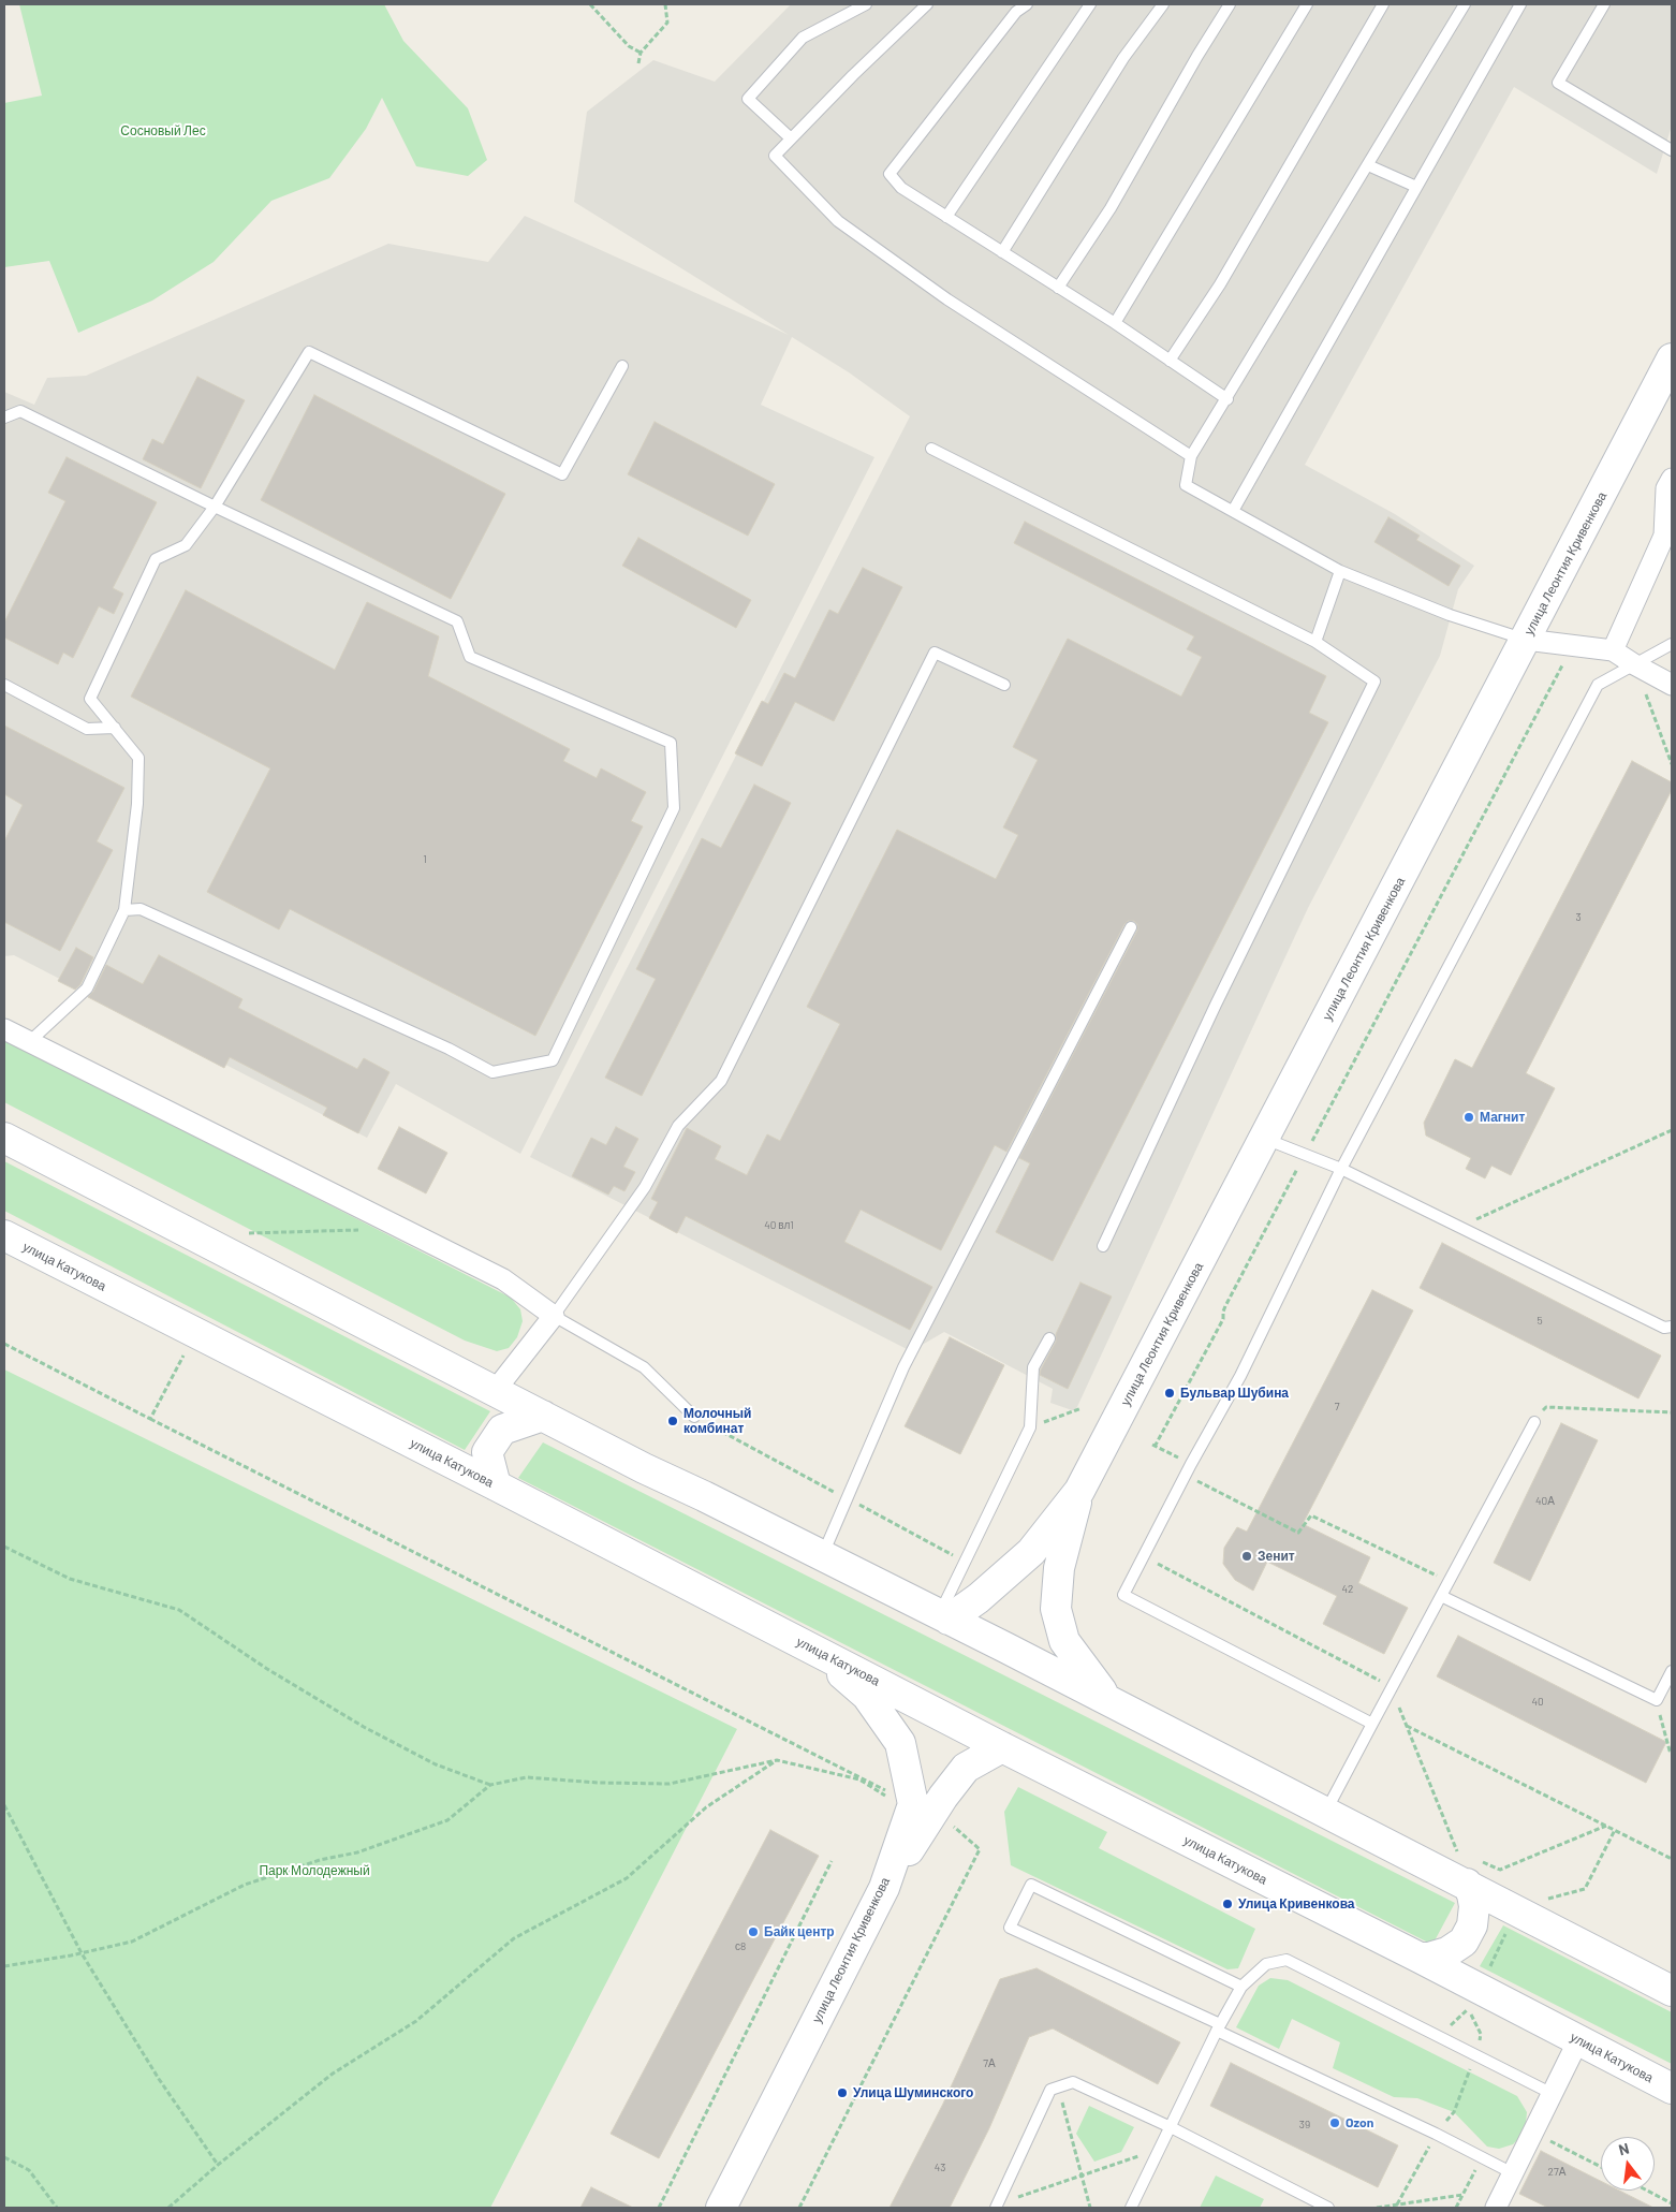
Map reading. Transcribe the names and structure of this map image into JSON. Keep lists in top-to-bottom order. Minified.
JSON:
{"streets":{"main road":["улица Леонтия Кривенкова","улица Катукова"]},"parks":["Сосновый Лес","Парк Молодежный"],"places":["Магнит","Бульвар Шубина","Молочный комбинат","Зенит","Улица Кривенкова","Байк центр","Улица Шуминского","Ozon"],"house_numbers":["1","3","40 вл1","5","7","40А","42","40","с8","7А","39","43","27А"],"north":"top"}
